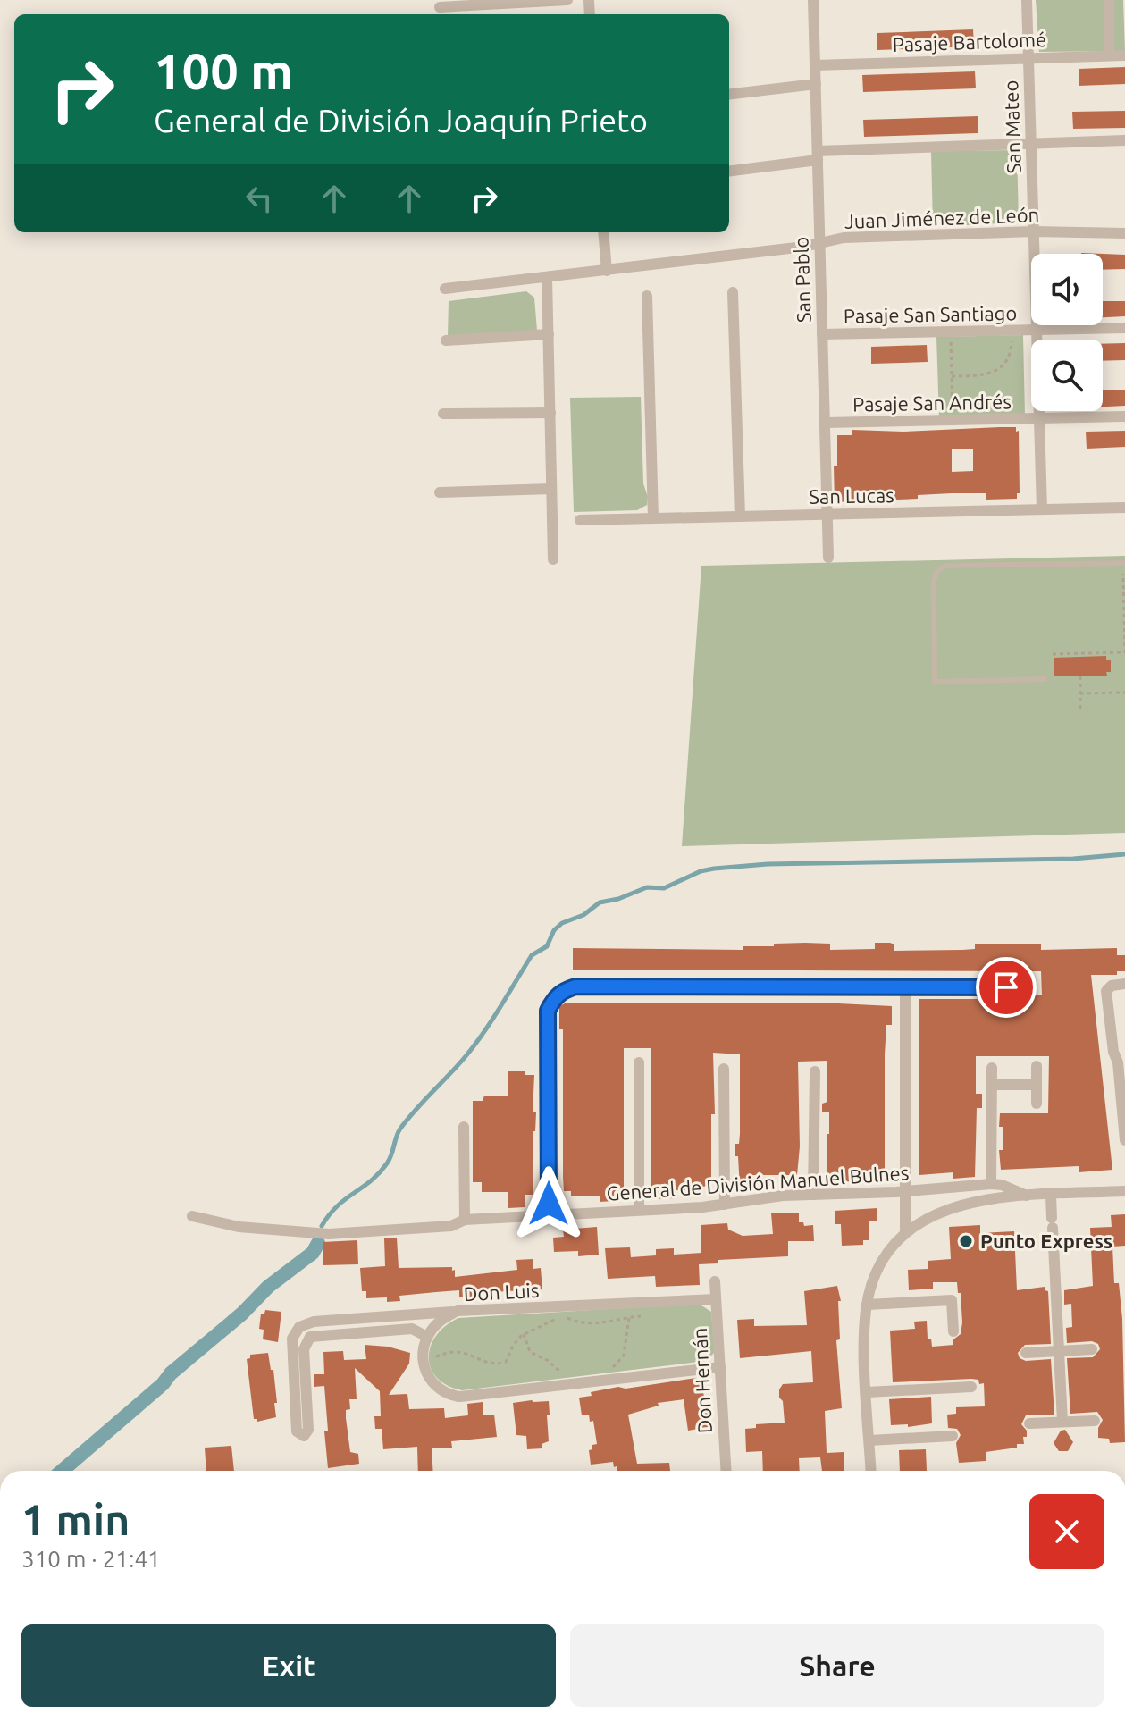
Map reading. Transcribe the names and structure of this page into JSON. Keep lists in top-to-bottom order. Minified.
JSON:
{"streets":{"street":["Pasaje Bartolomé","San Mateo","Juan Jiménez de León","San Pablo","Pasaje San Santiago","Pasaje San Andrés","San Lucas","General de División Manuel Bulnes","Don Luis","Don Hernán"]},"crossings":[["Pasaje Bartolomé","San Mateo"],["Pasaje Bartolomé","San Pablo"],["San Mateo","Juan Jiménez de León"],["San Mateo","Pasaje San Santiago"],["San Mateo","Pasaje San Andrés"],["San Mateo","San Lucas"],["Juan Jiménez de León","San Pablo"],["San Pablo","Pasaje San Santiago"],["San Pablo","Pasaje San Andrés"],["San Pablo","San Lucas"],["Don Luis","Don Hernán"]],"places":["Punto Express"],"page":{"turn":["100 m","General de División Joaquín Prieto"],"heading":["1 min","310 m · 21:41"],"buttons":["Exit","Share"]}}
